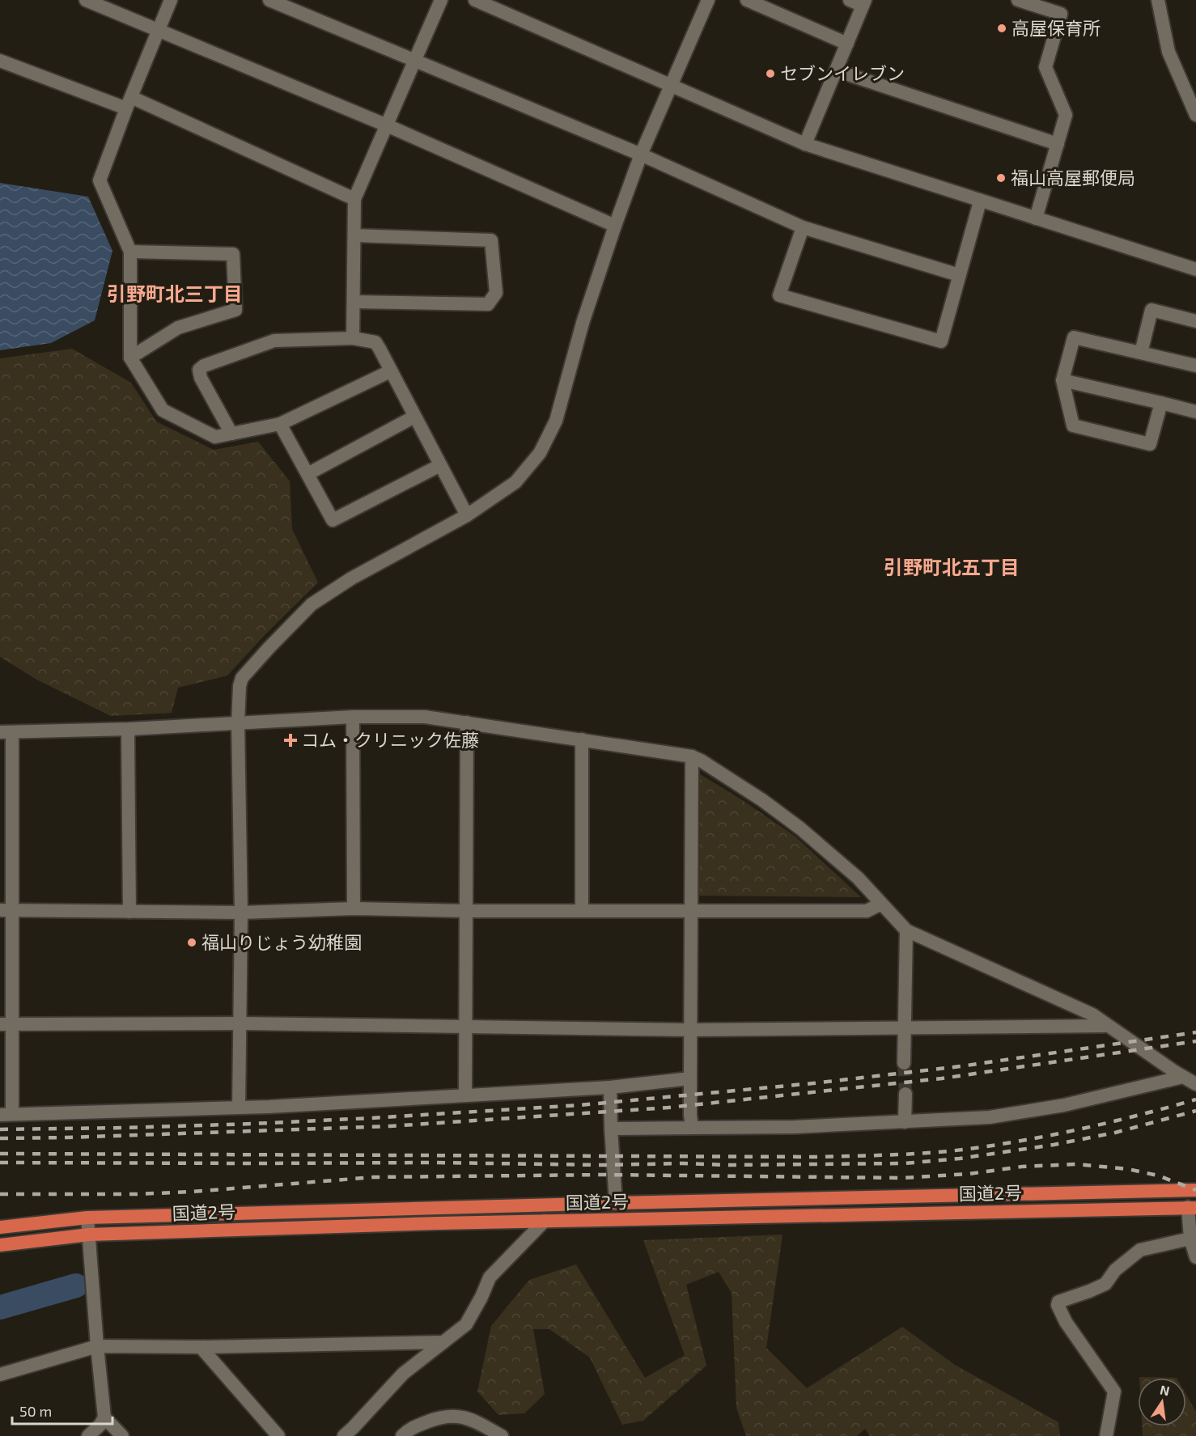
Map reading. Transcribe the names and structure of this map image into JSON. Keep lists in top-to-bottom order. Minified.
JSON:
{"streets":{"highway":["国道2号"]},"districts":["引野町北三丁目","引野町北五丁目"],"places":{"other":["高屋保育所","セブンイレブン","福山高屋郵便局","福山りじょう幼稚園"],"health":["コム・クリニック佐藤"]},"scale_bar":"50 m","north":"top"}
